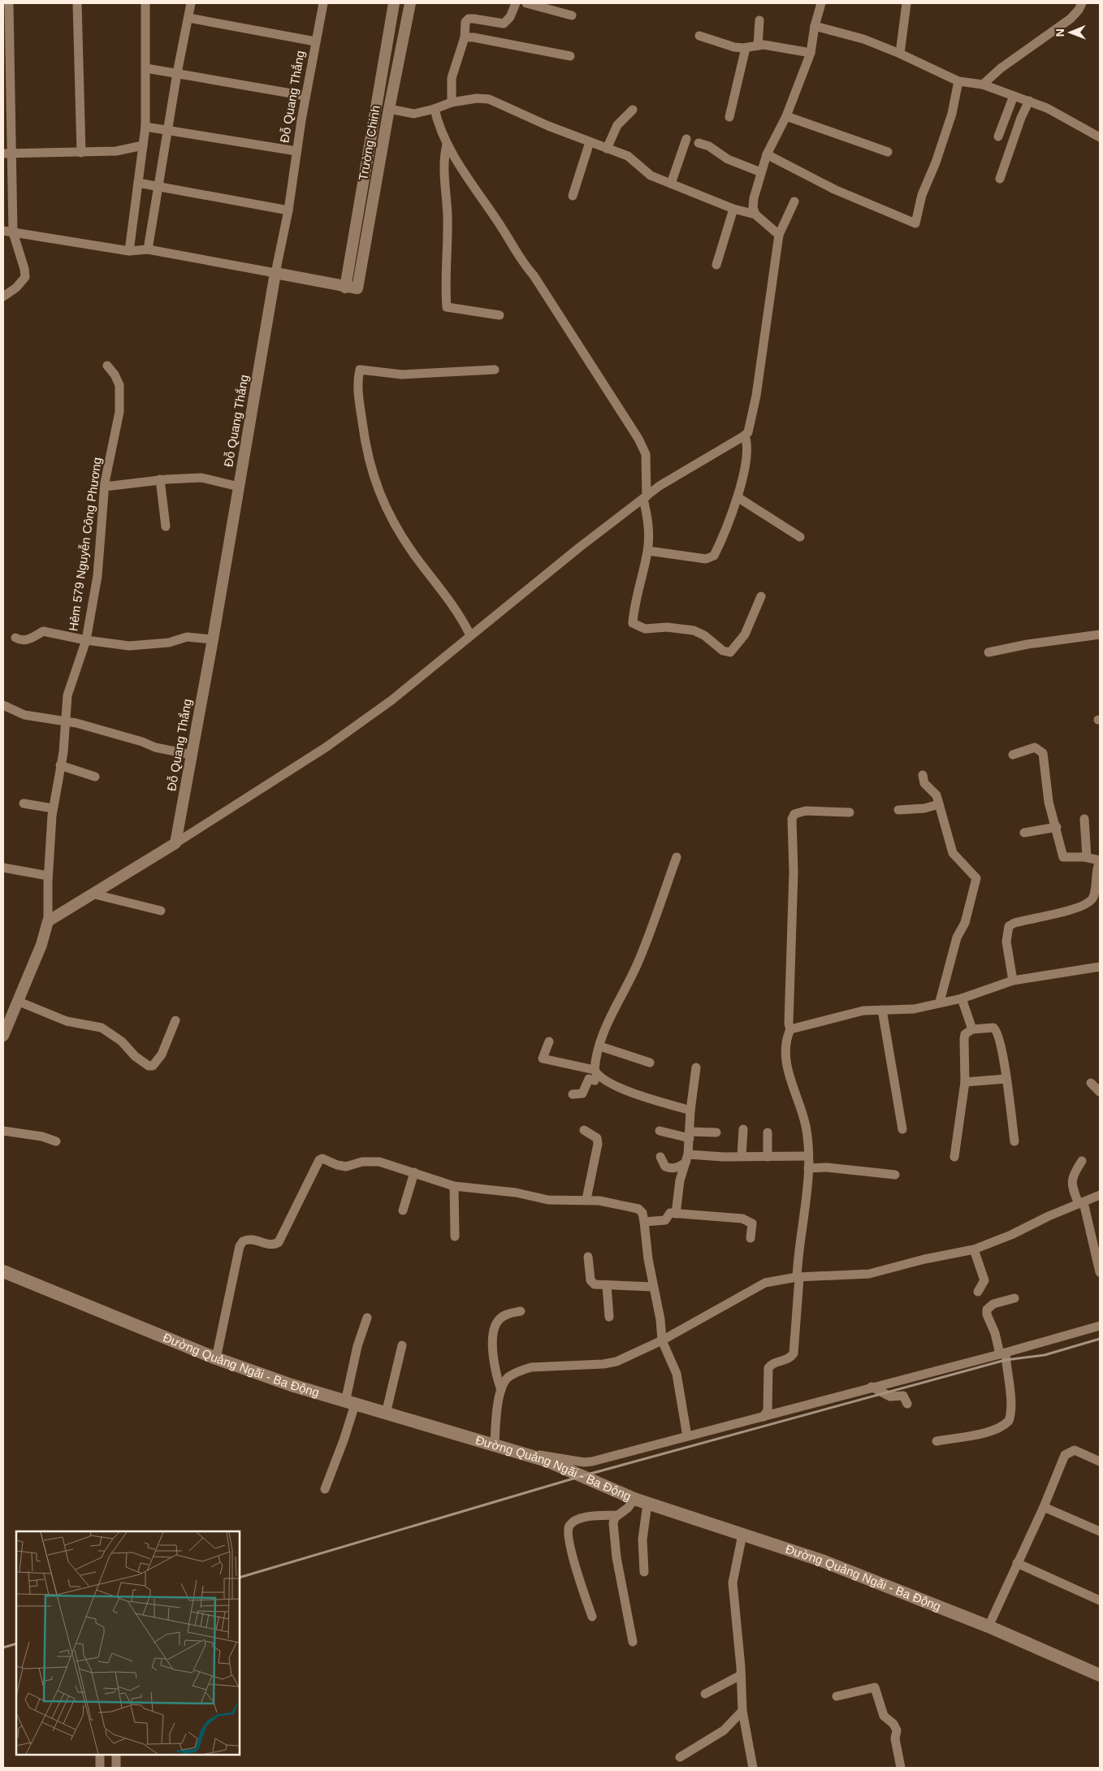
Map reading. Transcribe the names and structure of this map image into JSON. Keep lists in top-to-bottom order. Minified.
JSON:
{"streets":{"main road":["Đường Quảng Ngãi - Ba Động"],"street":["Đỗ Quang Thắng","Trường Chinh","Hẻm 579 Nguyễn Công Phương"]},"north":"left"}
